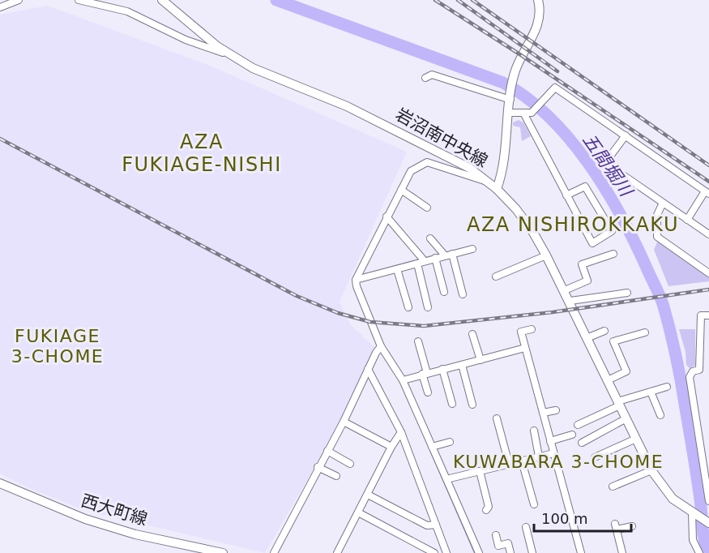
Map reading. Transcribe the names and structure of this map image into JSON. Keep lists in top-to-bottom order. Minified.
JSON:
{"streets":{"street":["岩沼南中央線","西大町線"]},"districts":["AZA FUKIAGE-NISHI","AZA NISHIROKKAKU","FUKIAGE 3-CHOME","KUWABARA 3-CHOME"],"water":["五間堀川"],"scale_bar":"100 m"}
